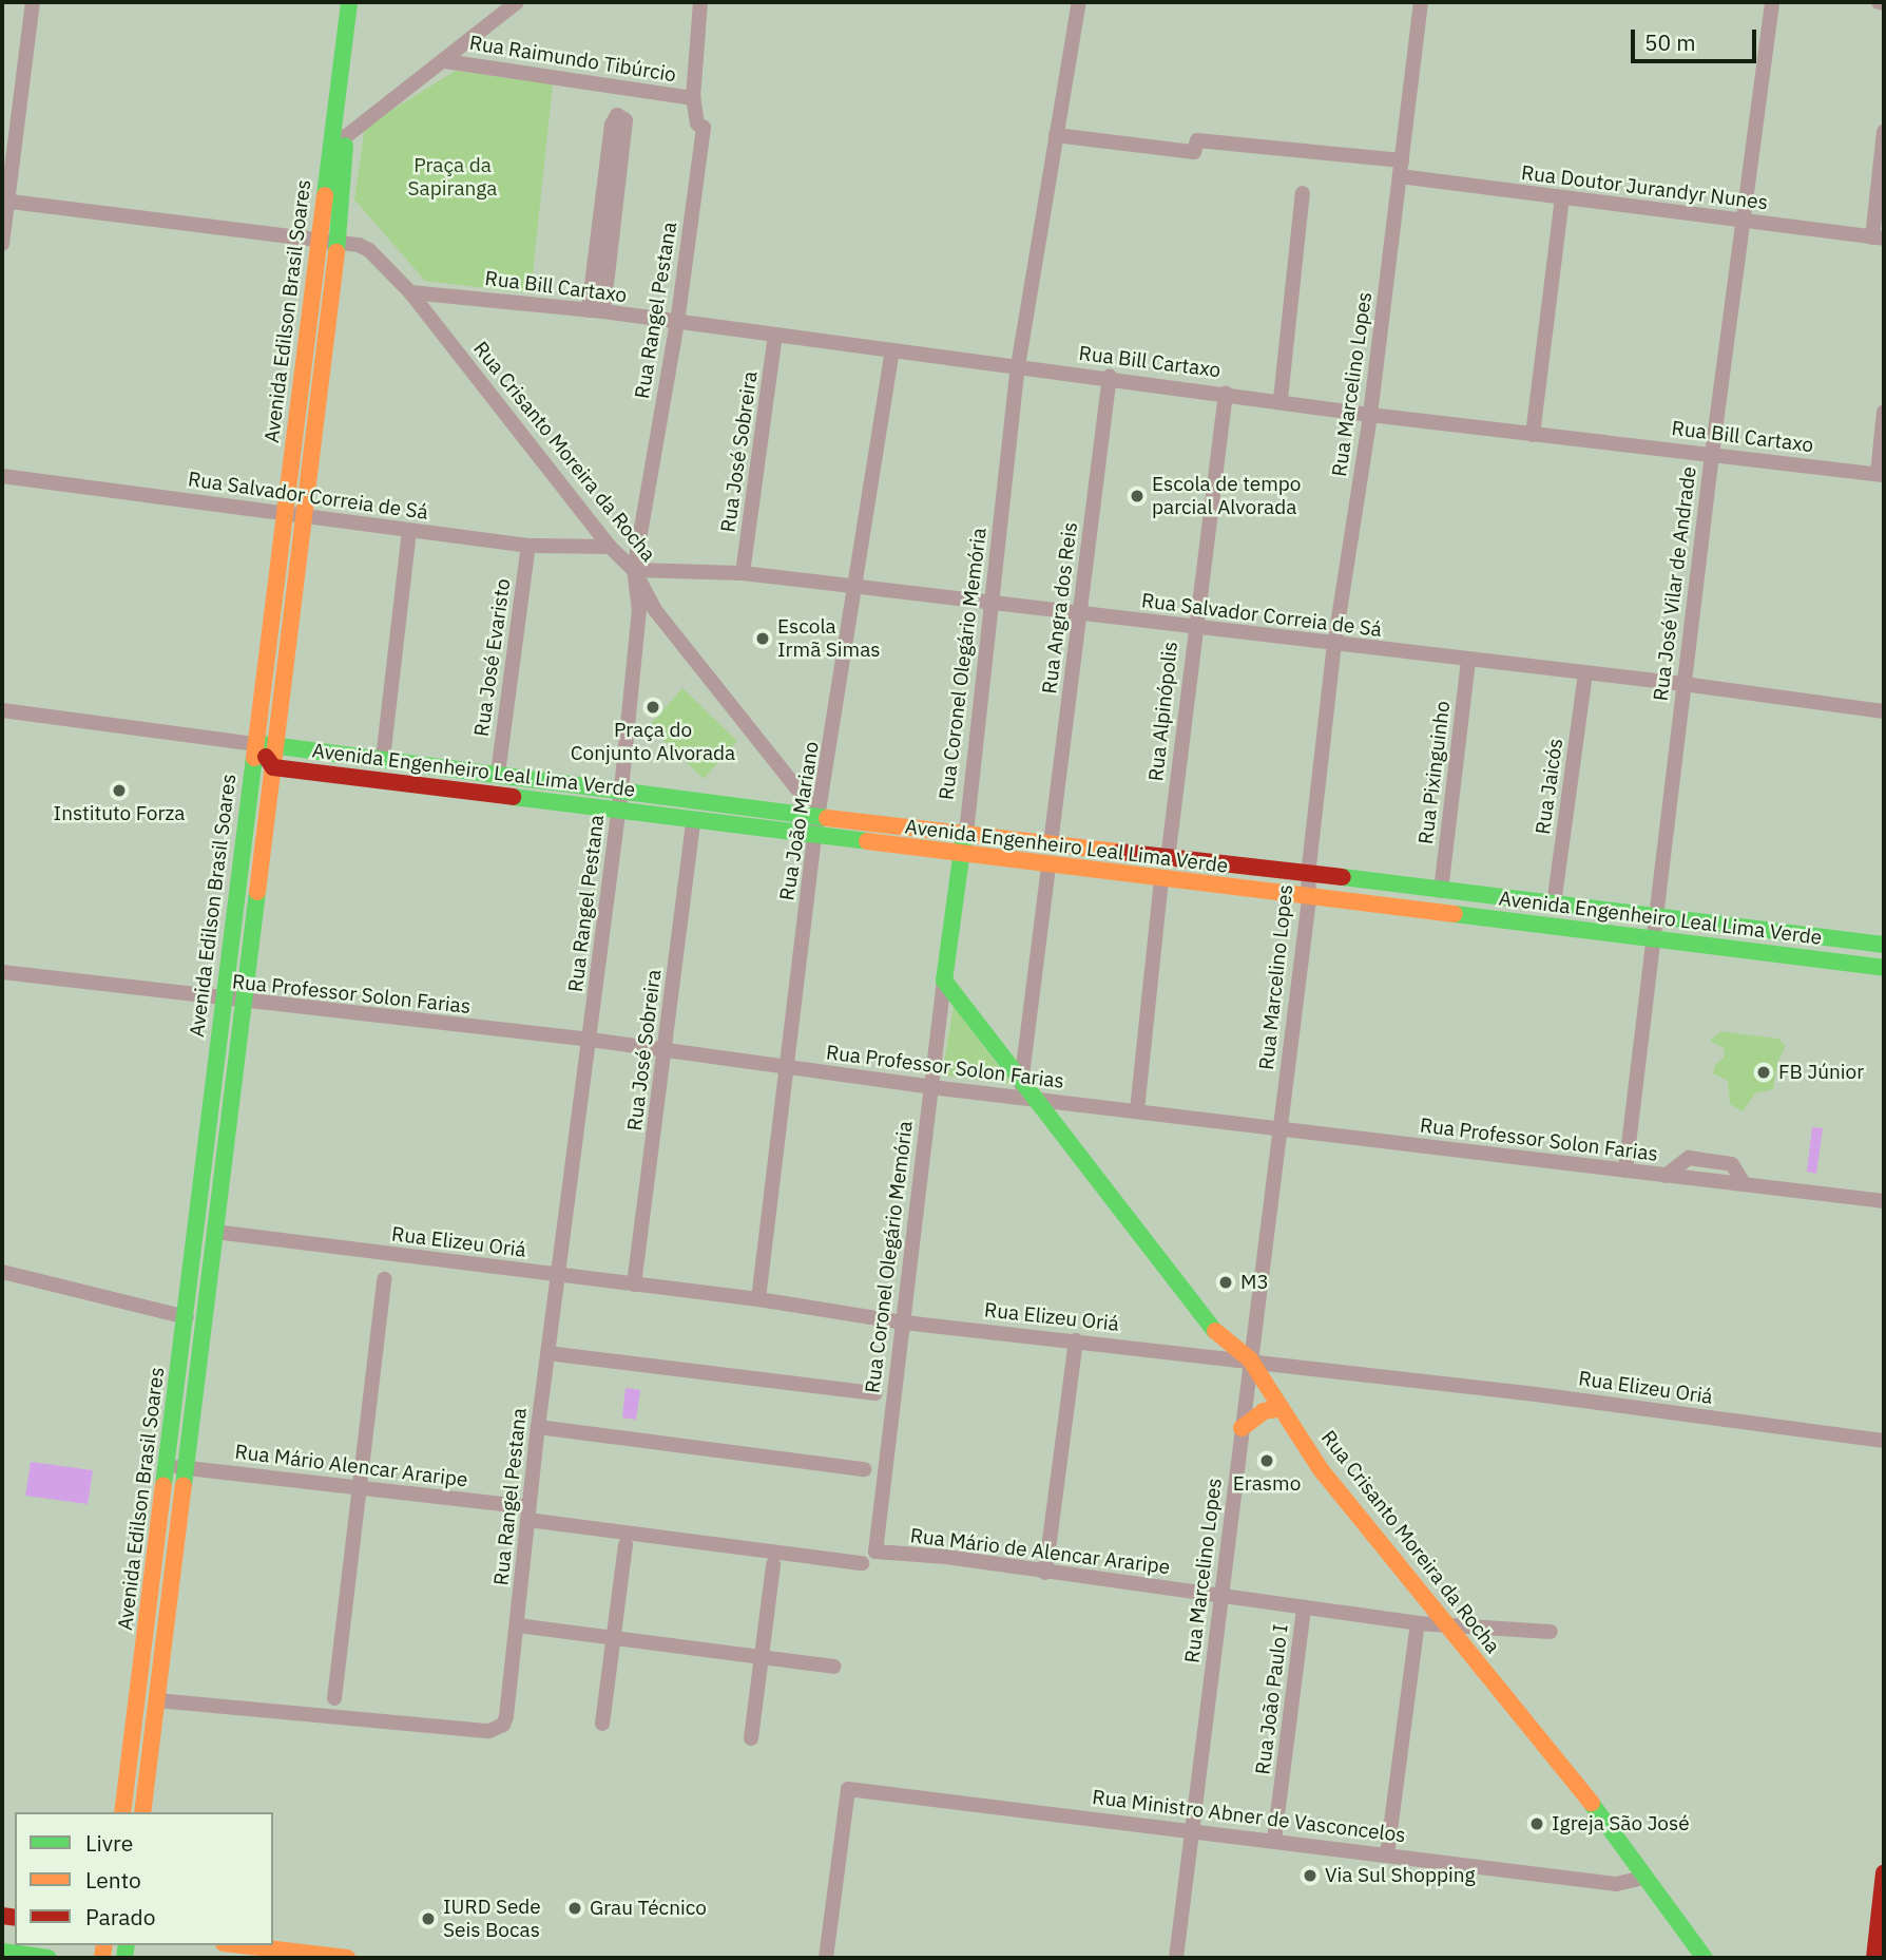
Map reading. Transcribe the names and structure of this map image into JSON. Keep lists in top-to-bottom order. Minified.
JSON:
{"streets":{"main road":["Avenida Edilson Brasil Soares","Rua Crisanto Moreira da Rocha","Rua Coronel Olegário Memória","Avenida Engenheiro Leal Lima Verde"],"street":["Rua Raimundo Tibúrcio","Rua Doutor Jurandyr Nunes","Rua Bill Cartaxo","Rua Rangel Pestana","Rua Marcelino Lopes","Rua José Sobreira","Rua Salvador Correia de Sá","Rua José Vilar de Andrade","Rua Angra dos Reis","Rua José Evaristo","Rua Alpinópolis","Rua Pixinguinho","Rua Jaicós","Rua João Mariano","Rua Professor Solon Farias","Rua Elizeu Oriá","Rua Mário Alencar Araripe","Rua Mário de Alencar Araripe","Rua João Paulo I","Rua Ministro Abner de Vasconcelos"]},"crossings":[["Rua Raimundo Tibúrcio","Rua Rangel Pestana"],["Rua Doutor Jurandyr Nunes","Rua Marcelino Lopes"],["Rua Doutor Jurandyr Nunes","Rua José Vilar de Andrade"],["Rua Bill Cartaxo","Rua Rangel Pestana"],["Rua Bill Cartaxo","Rua Marcelino Lopes"],["Rua Bill Cartaxo","Rua Crisanto Moreira da Rocha"],["Rua Bill Cartaxo","Rua José Sobreira"],["Rua Bill Cartaxo","Rua José Vilar de Andrade"],["Rua Bill Cartaxo","Rua Angra dos Reis"],["Rua Bill Cartaxo","Rua Coronel Olegário Memória"],["Rua Bill Cartaxo","Rua Alpinópolis"],["Rua Bill Cartaxo","Rua João Mariano"],["Rua Rangel Pestana","Avenida Edilson Brasil Soares"],["Rua Rangel Pestana","Rua Crisanto Moreira da Rocha"],["Rua Rangel Pestana","Rua Salvador Correia de Sá"],["Rua Rangel Pestana","Avenida Engenheiro Leal Lima Verde"],["Rua Rangel Pestana","Rua Professor Solon Farias"],["Rua Rangel Pestana","Rua Elizeu Oriá"],["Rua Rangel Pestana","Rua Mário Alencar Araripe"],["Avenida Edilson Brasil Soares","Rua Crisanto Moreira da Rocha"],["Avenida Edilson Brasil Soares","Rua Salvador Correia de Sá"],["Avenida Edilson Brasil Soares","Avenida Engenheiro Leal Lima Verde"],["Avenida Edilson Brasil Soares","Rua Professor Solon Farias"],["Avenida Edilson Brasil Soares","Rua Elizeu Oriá"],["Avenida Edilson Brasil Soares","Rua Mário Alencar Araripe"],["Rua Marcelino Lopes","Rua Crisanto Moreira da Rocha"],["Rua Marcelino Lopes","Rua Salvador Correia de Sá"],["Rua Marcelino Lopes","Avenida Engenheiro Leal Lima Verde"],["Rua Marcelino Lopes","Rua Professor Solon Farias"],["Rua Marcelino Lopes","Rua Elizeu Oriá"],["Rua Marcelino Lopes","Rua Mário de Alencar Araripe"],["Rua Marcelino Lopes","Rua Ministro Abner de Vasconcelos"],["Rua Crisanto Moreira da Rocha","Rua Salvador Correia de Sá"],["Rua Crisanto Moreira da Rocha","Rua Coronel Olegário Memória"],["Rua Crisanto Moreira da Rocha","Avenida Engenheiro Leal Lima Verde"],["Rua Crisanto Moreira da Rocha","Rua João Mariano"],["Rua Crisanto Moreira da Rocha","Rua Professor Solon Farias"],["Rua Crisanto Moreira da Rocha","Rua Elizeu Oriá"],["Rua Crisanto Moreira da Rocha","Rua Mário de Alencar Araripe"],["Rua Crisanto Moreira da Rocha","Rua Ministro Abner de Vasconcelos"],["Rua José Sobreira","Rua Salvador Correia de Sá"],["Rua José Sobreira","Avenida Engenheiro Leal Lima Verde"],["Rua José Sobreira","Rua Professor Solon Farias"],["Rua José Sobreira","Rua Elizeu Oriá"],["Rua Salvador Correia de Sá","Rua José Vilar de Andrade"],["Rua Salvador Correia de Sá","Rua Angra dos Reis"],["Rua Salvador Correia de Sá","Rua José Evaristo"],["Rua Salvador Correia de Sá","Rua Coronel Olegário Memória"],["Rua Salvador Correia de Sá","Rua Alpinópolis"],["Rua Salvador Correia de Sá","Rua Pixinguinho"],["Rua Salvador Correia de Sá","Rua Jaicós"],["Rua Salvador Correia de Sá","Rua João Mariano"],["Rua José Vilar de Andrade","Avenida Engenheiro Leal Lima Verde"],["Rua José Vilar de Andrade","Rua Professor Solon Farias"],["Rua Angra dos Reis","Avenida Engenheiro Leal Lima Verde"],["Rua José Evaristo","Avenida Engenheiro Leal Lima Verde"],["Rua Coronel Olegário Memória","Avenida Engenheiro Leal Lima Verde"],["Rua Coronel Olegário Memória","Rua Professor Solon Farias"],["Rua Coronel Olegário Memória","Rua Elizeu Oriá"],["Rua Coronel Olegário Memória","Rua Mário de Alencar Araripe"],["Rua Alpinópolis","Avenida Engenheiro Leal Lima Verde"],["Avenida Engenheiro Leal Lima Verde","Rua Pixinguinho"],["Avenida Engenheiro Leal Lima Verde","Rua Jaicós"],["Avenida Engenheiro Leal Lima Verde","Rua João Mariano"],["Rua João Mariano","Rua Professor Solon Farias"],["Rua João Mariano","Rua Elizeu Oriá"],["Rua Mário de Alencar Araripe","Rua João Paulo I"],["Rua João Paulo I","Rua Ministro Abner de Vasconcelos"]],"parks":["Praça da Sapiranga"],"places":["Escola de tempo parcial Alvorada","Escola Irmã Simas","Praça do Conjunto Alvorada","Instituto Forza","FB Júnior","M3","Erasmo","Igreja São José","Via Sul Shopping","Grau Técnico","IURD Sede Seis Bocas"],"legend":["Livre","Lento","Parado"],"scale_bar":"50 m"}
